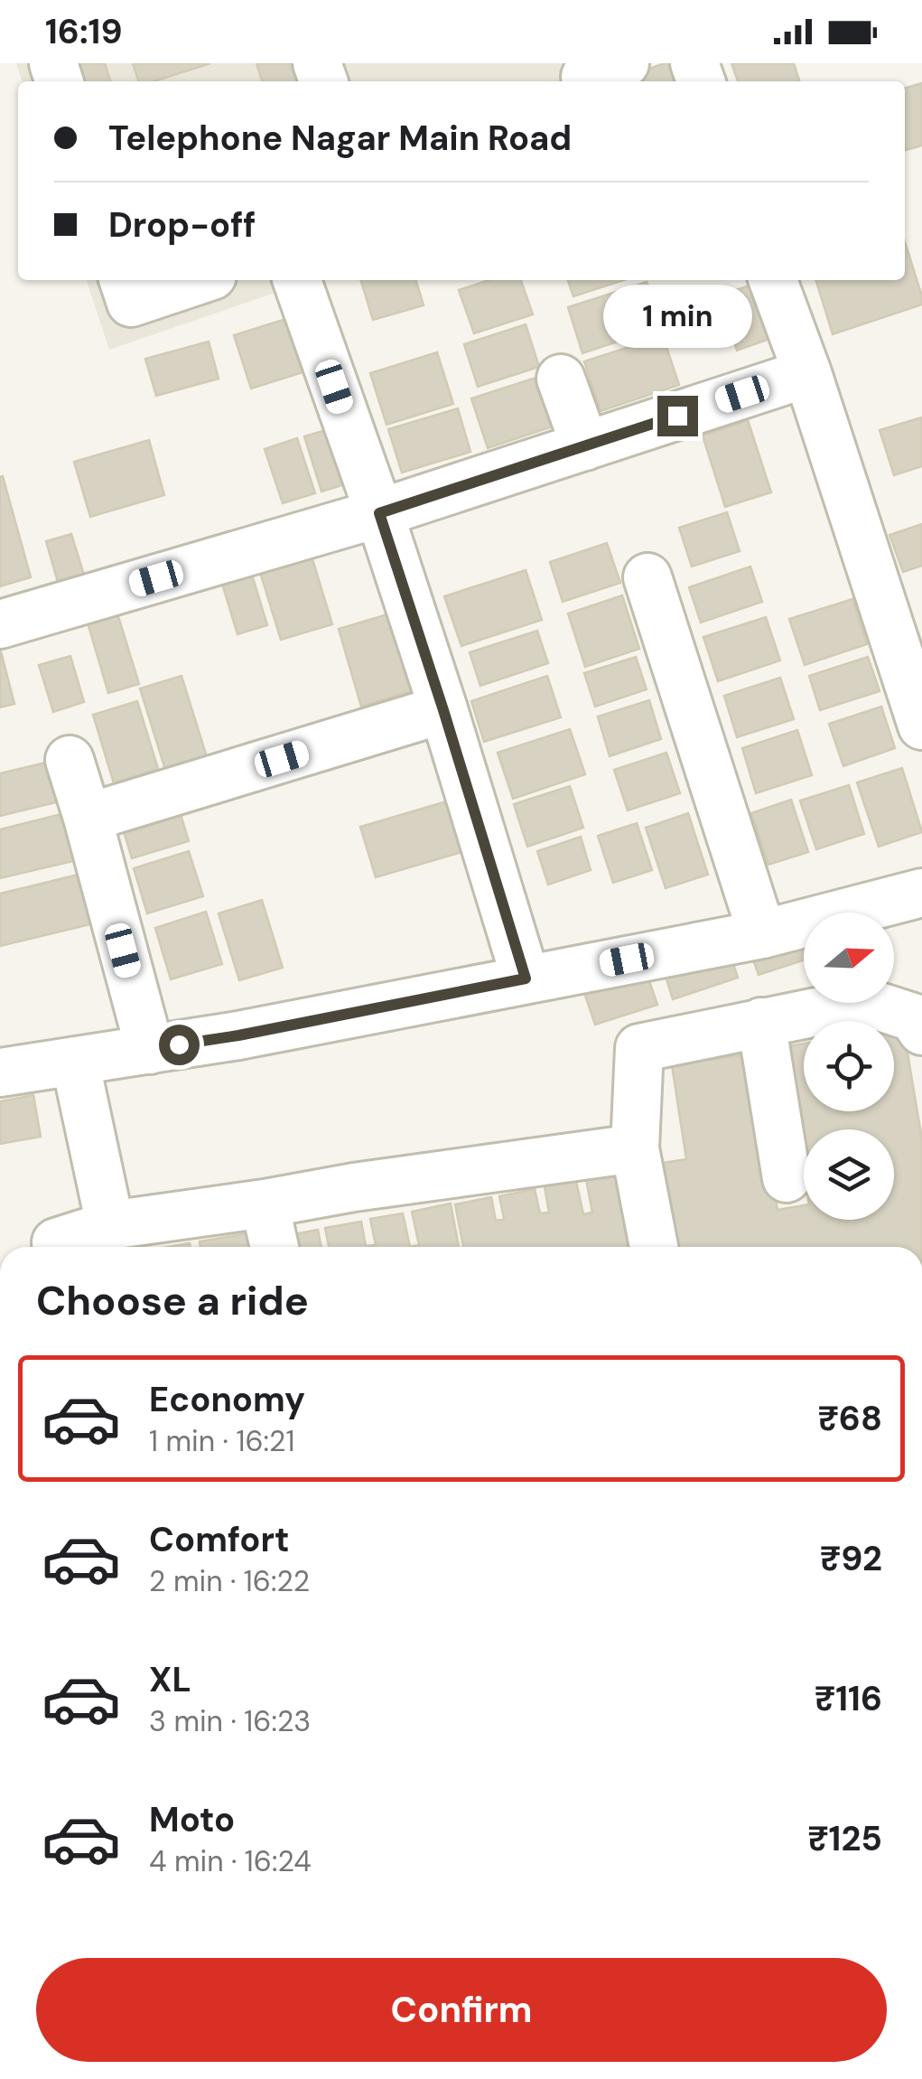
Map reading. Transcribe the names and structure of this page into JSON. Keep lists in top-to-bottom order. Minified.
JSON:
{"north":"right","page":{"status":"16:19","banner":["Telephone Nagar Main Road","Drop-off"],"bubble":"1 min","heading":"Choose a ride","list":[{"name":"Economy","note":"1 min · 16:21","value":"₹68"},{"name":"Comfort","note":"2 min · 16:22","value":"₹92"},{"name":"XL","note":"3 min · 16:23","value":"₹116"},{"name":"Moto","note":"4 min · 16:24","value":"₹125"}],"buttons":"Confirm"}}
